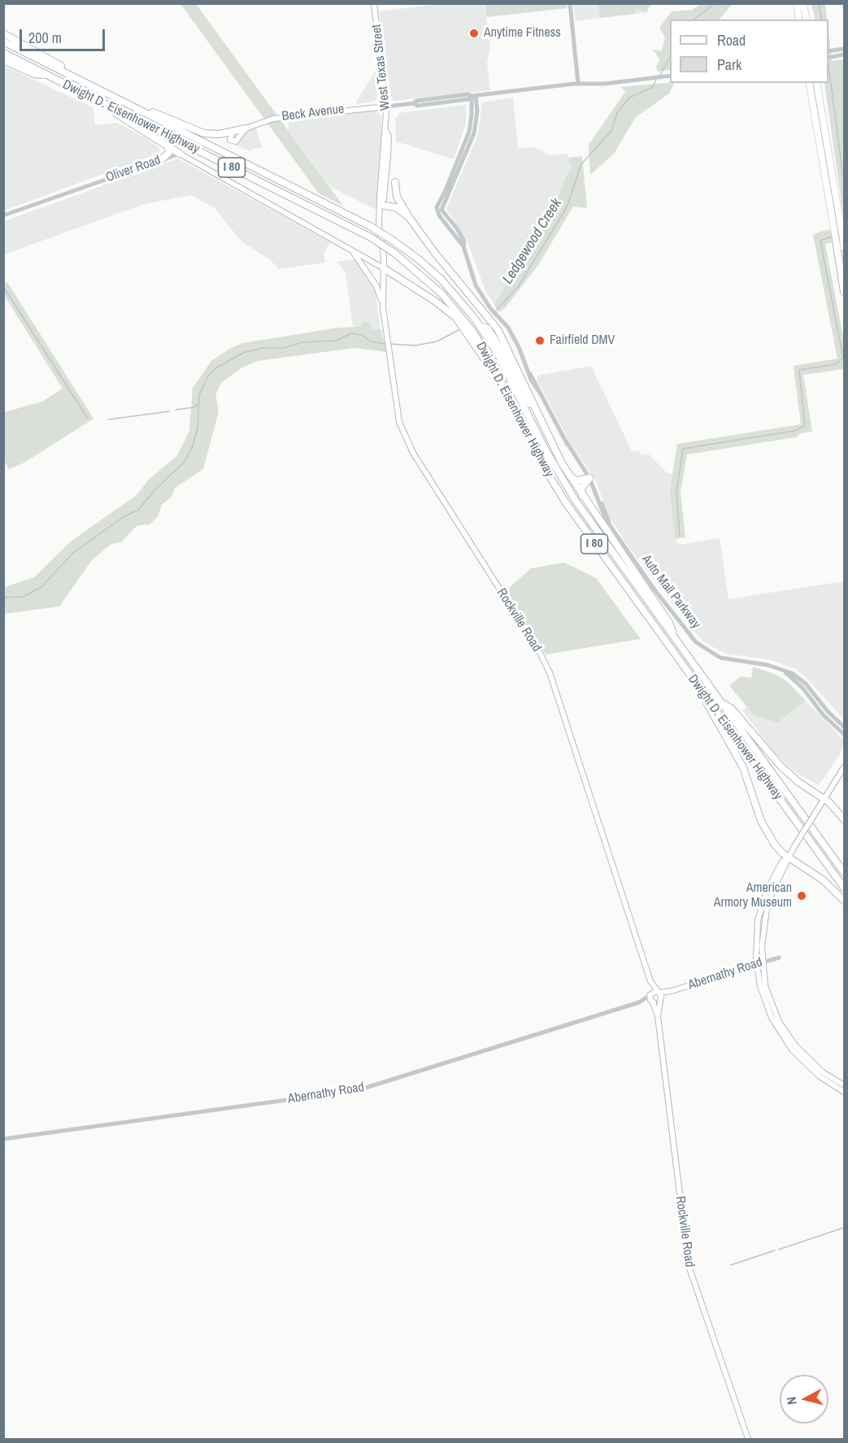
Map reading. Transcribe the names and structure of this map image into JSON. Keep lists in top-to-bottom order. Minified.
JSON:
{"streets":{"highway":["Dwight D. Eisenhower Highway","I 80"],"main road":["West Texas Street","Beck Avenue","Rockville Road","Abernathy Road"],"street":["Oliver Road","Auto Mall Parkway"]},"crossings":[["West Texas Street","Beck Avenue"],["West Texas Street","Rockville Road"],["Rockville Road","Abernathy Road"]],"water":["Ledgewood Creek"],"places":["Anytime Fitness","Fairfield DMV","American Armory Museum"],"legend":["Road","Park"],"scale_bar":"200 m","north":"left"}
